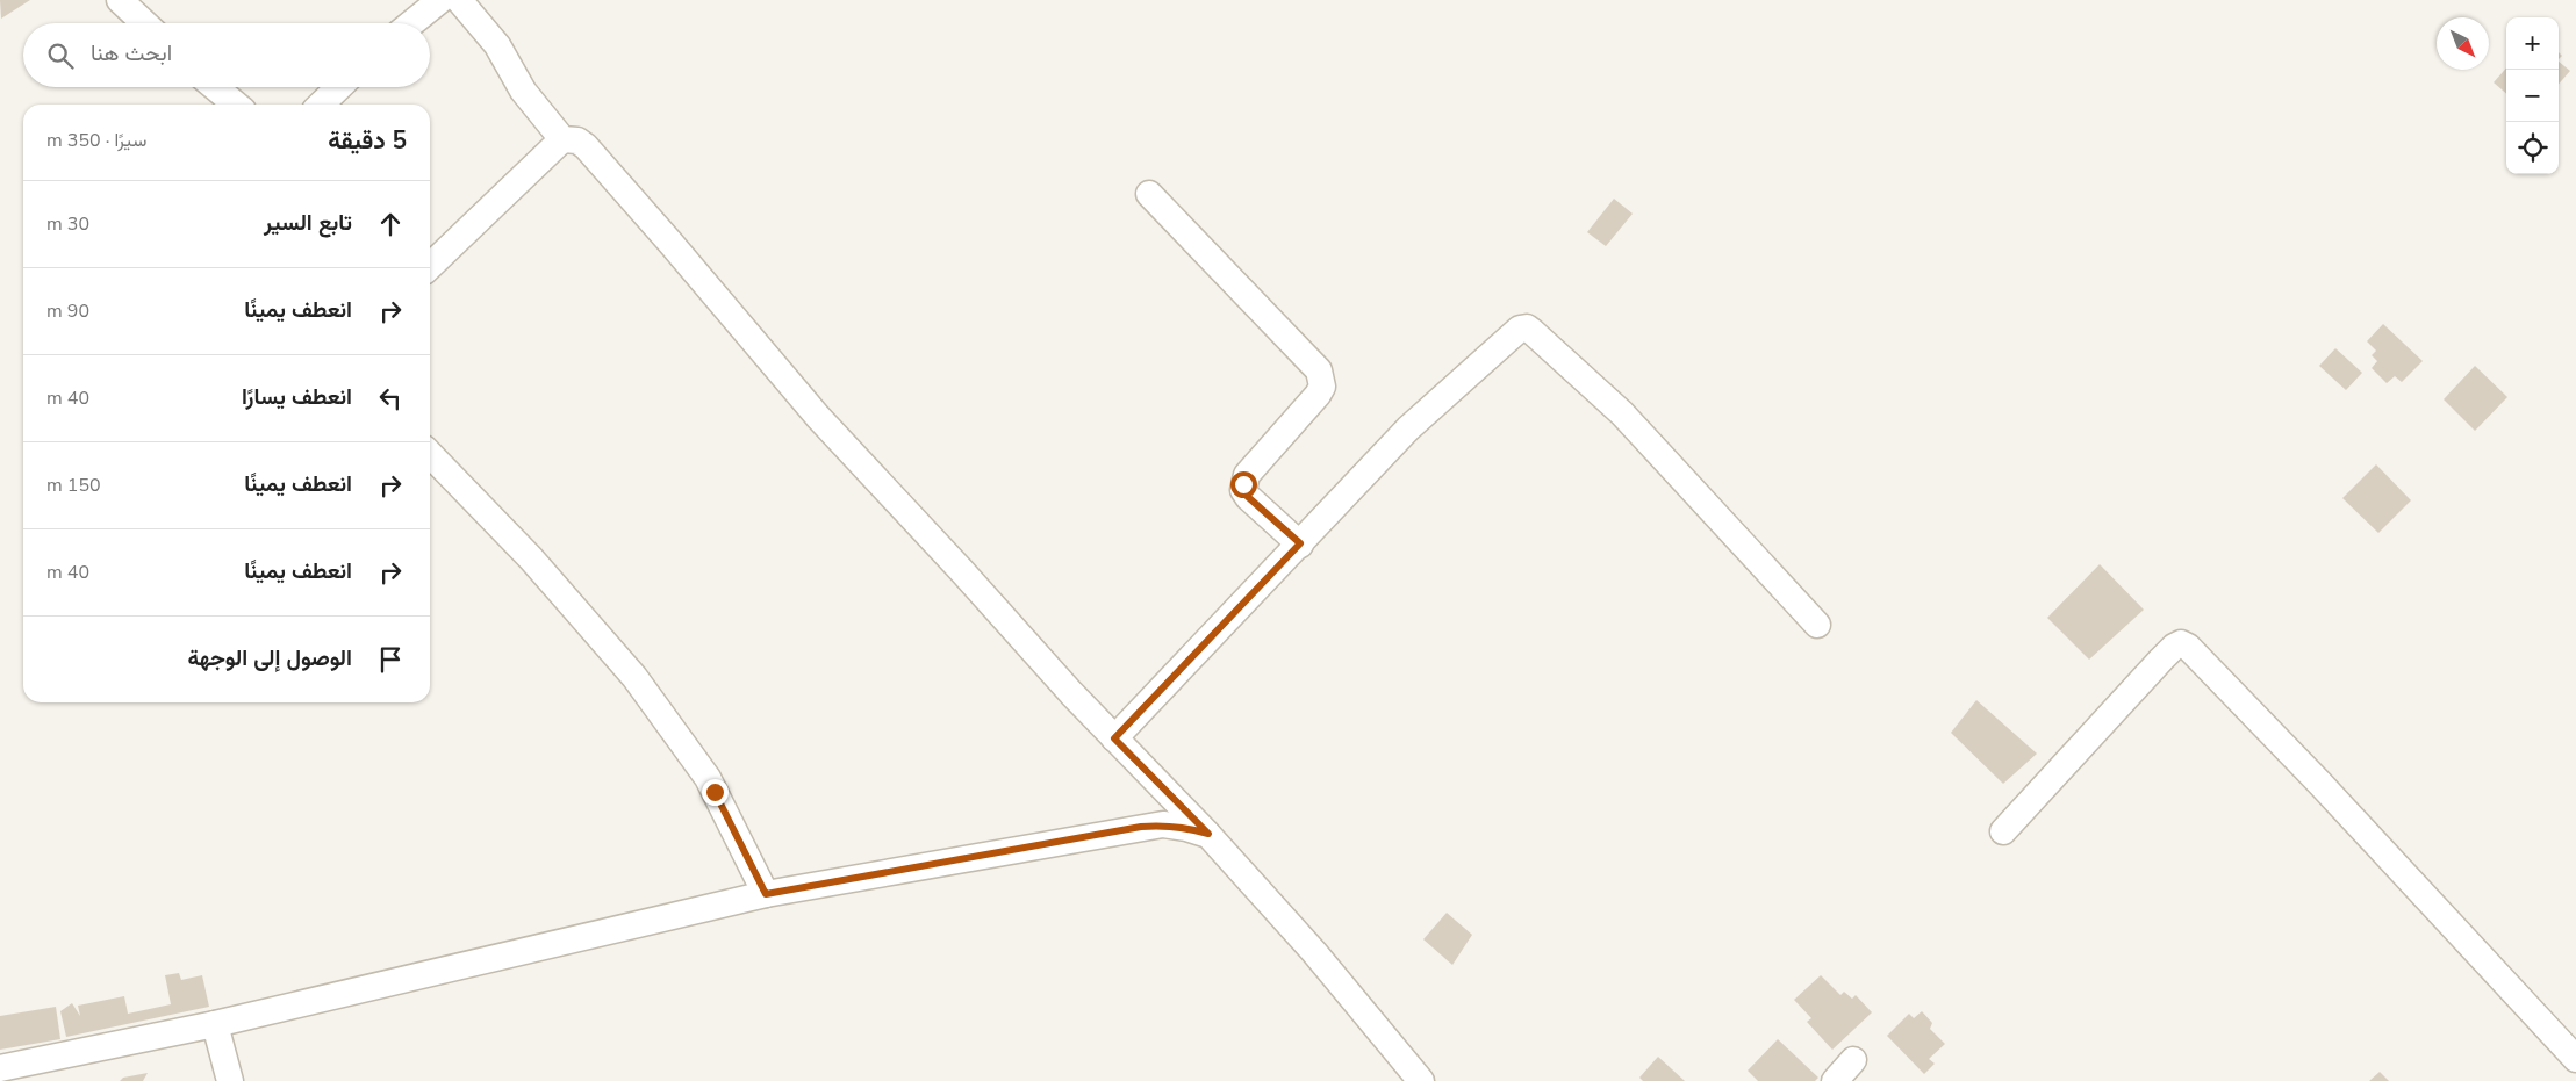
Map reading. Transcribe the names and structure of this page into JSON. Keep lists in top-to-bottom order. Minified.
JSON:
{"north":"bottom right","page":{"map_buttons":["+","−"],"search":"ابحث هنا","heading":["5 دقيقة","سيرًا · 350 m"],"list":[["تابع السير","30 m"],["انعطف يمينًا","90 m"],["انعطف يسارًا","40 m"],["انعطف يمينًا","150 m"],["انعطف يمينًا","40 m"],"الوصول إلى الوجهة"]}}
